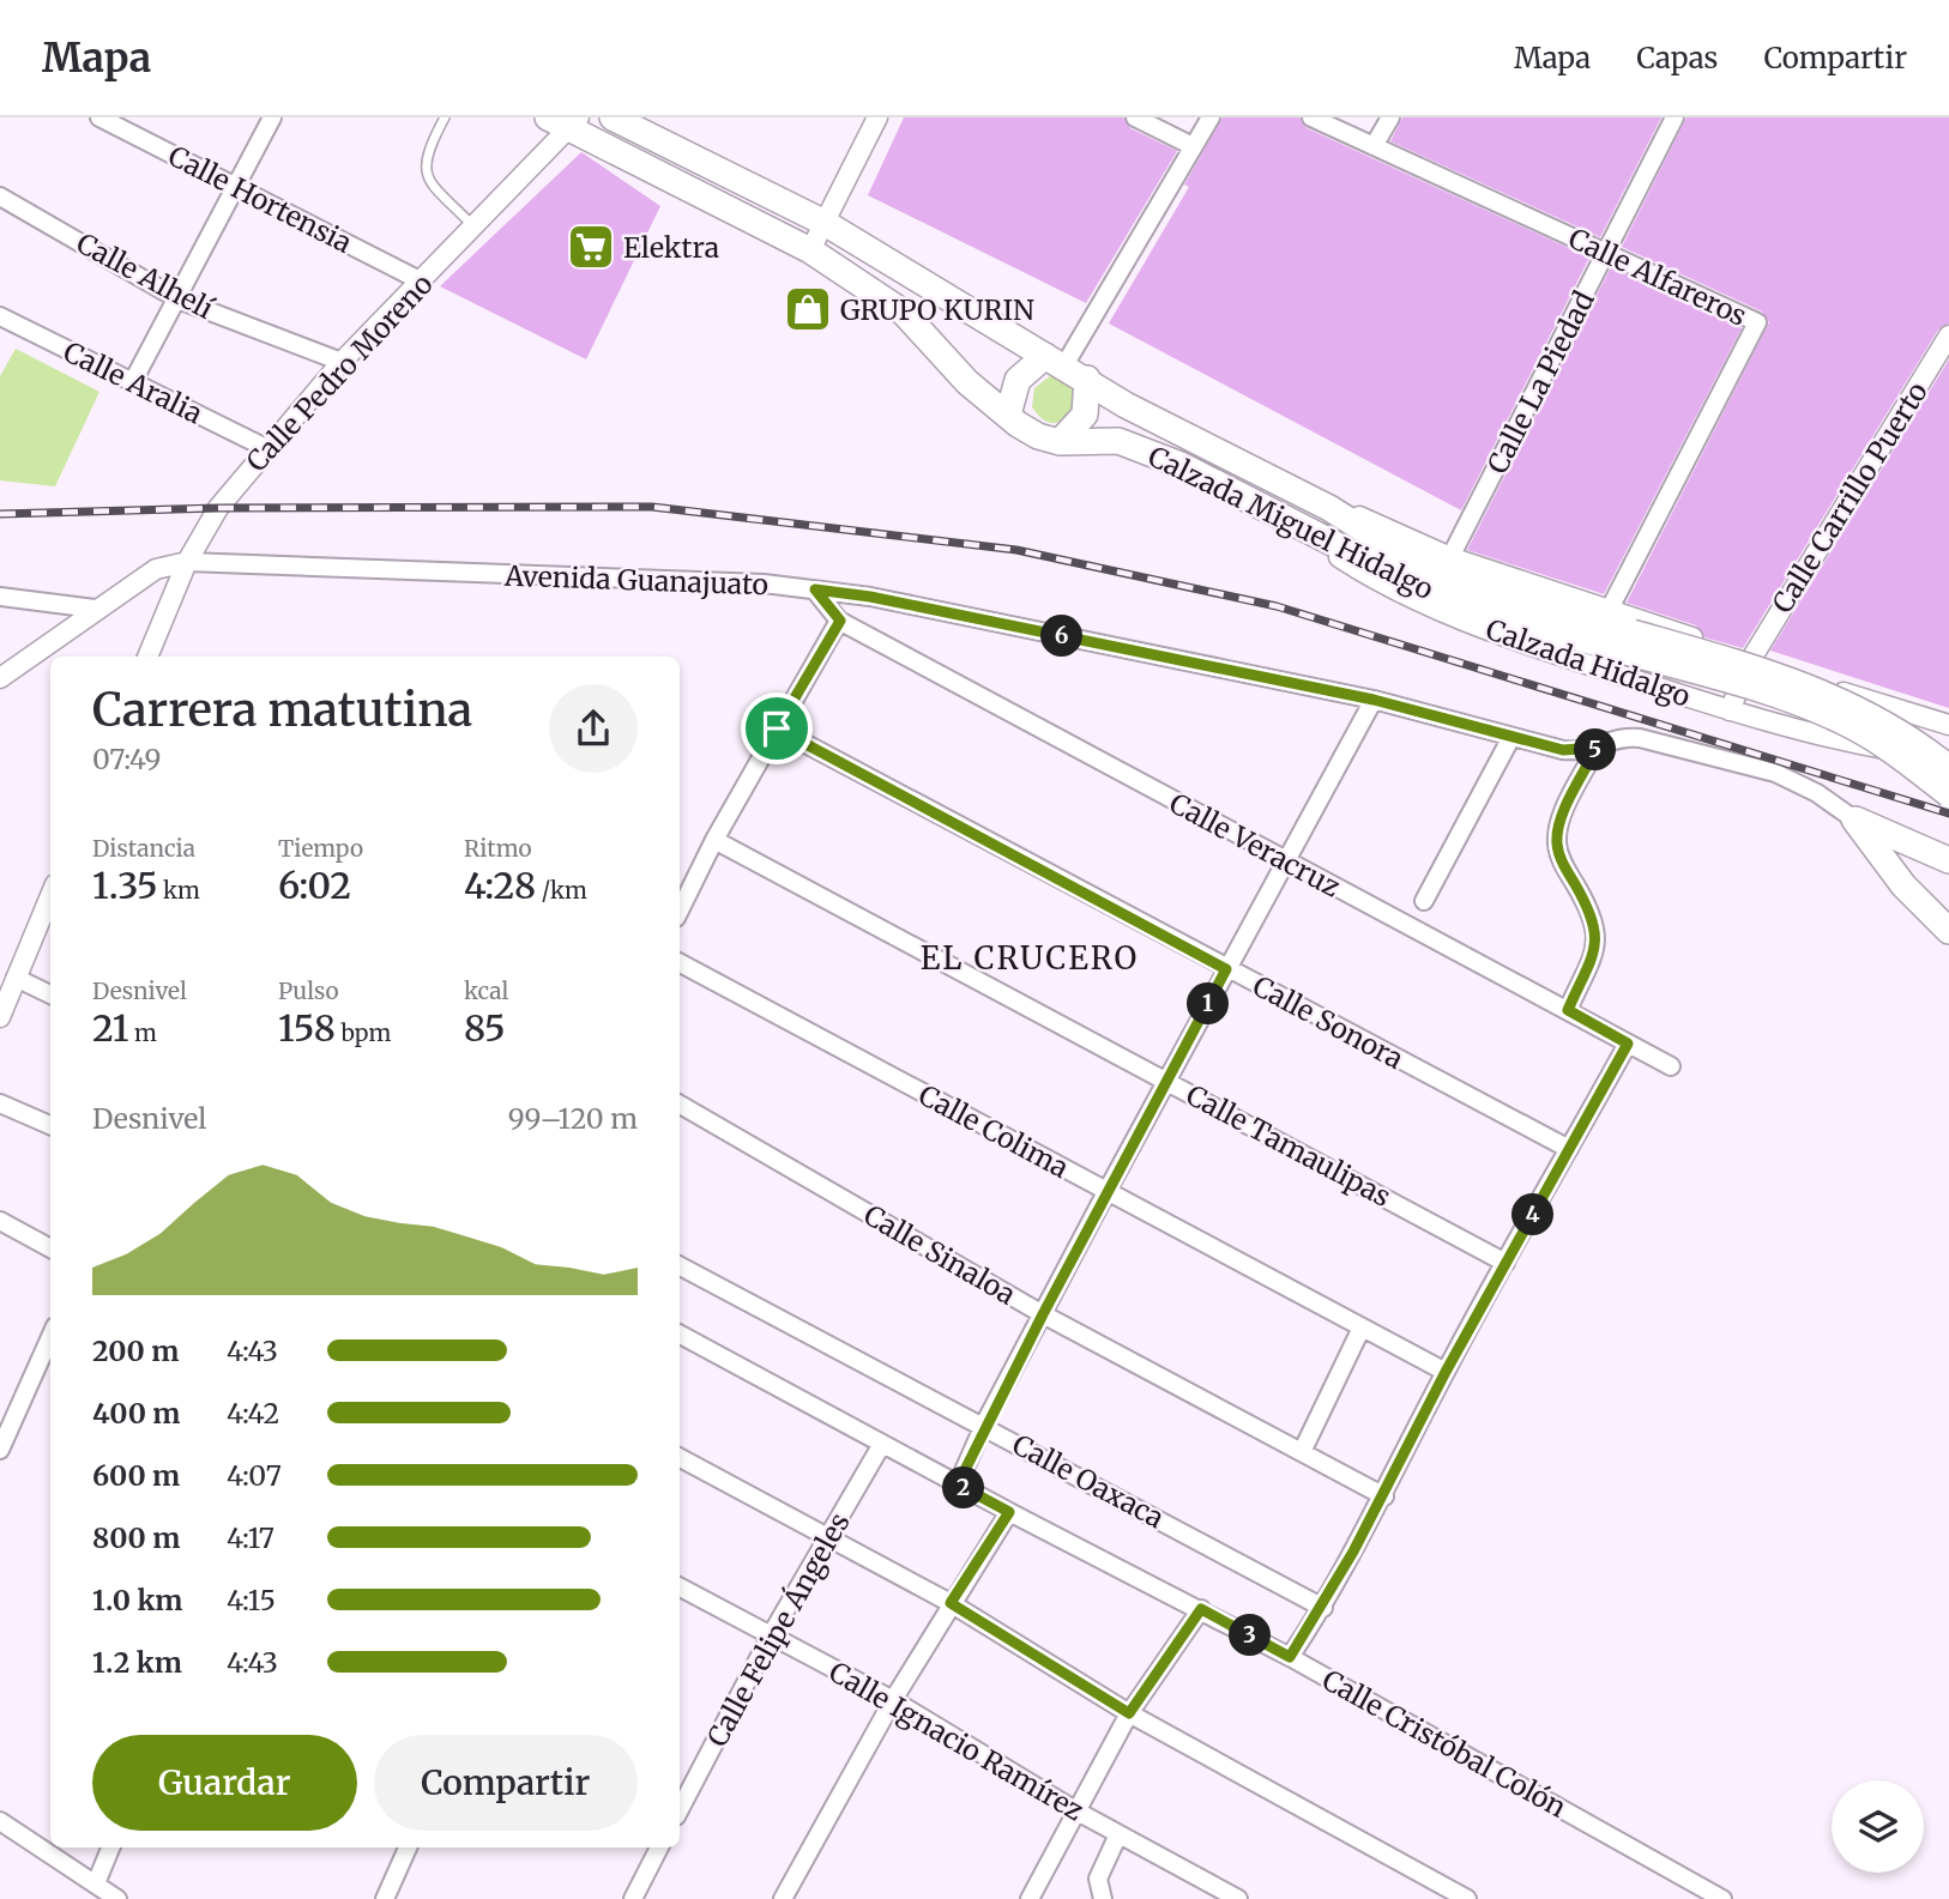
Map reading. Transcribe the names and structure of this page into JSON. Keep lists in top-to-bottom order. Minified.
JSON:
{"streets":{"main road":["Calzada Miguel Hidalgo"],"street":["Calle Hortensia","Calle Alhelí","Calle Alfareros","Calle Pedro Moreno","Calle Aralia","Calle La Piedad","Calle Carrillo Puerto","Avenida Guanajuato","Calzada Hidalgo","Calle Veracruz","Calle Sonora","Calle Colima","Calle Tamaulipas","Calle Sinaloa","Calle Oaxaca","Calle Felipe Ángeles","Calle Ignacio Ramírez","Calle Cristóbal Colón"]},"crossings":[["Calle Hortensia","Calle Pedro Moreno"],["Calle Alhelí","Calle Pedro Moreno"],["Calle Alfareros","Calle La Piedad"],["Calle Alfareros","Calzada Miguel Hidalgo"],["Calle Pedro Moreno","Calle Aralia"],["Calle Pedro Moreno","Calzada Miguel Hidalgo"],["Calle Pedro Moreno","Avenida Guanajuato"],["Calle La Piedad","Calzada Miguel Hidalgo"],["Calle Carrillo Puerto","Calzada Miguel Hidalgo"],["Calle Carrillo Puerto","Calzada Hidalgo"],["Calzada Miguel Hidalgo","Calzada Hidalgo"],["Calle Felipe Ángeles","Calle Ignacio Ramírez"],["Calle Felipe Ángeles","Calle Cristóbal Colón"]],"districts":["EL CRUCERO"],"places":{"supermarket":["Elektra"],"shop":["GRUPO KURIN"]},"page":{"header":"Mapa","nav":["Mapa","Capas","Compartir"],"pins":["6","5","1","4","2","3"],"heading":["Carrera matutina","07:49"],"stats":[["Distancia","1.35 km"],["Tiempo","6:02"],["Ritmo","4:28 /km"],["Desnivel","21 m"],["Pulso","158 bpm"],["kcal","85"]],"chart":["Desnivel","99–120 m"],"list":[{"name":"200 m","note":"4:43"},{"name":"400 m","note":"4:42"},{"name":"600 m","note":"4:07"},{"name":"800 m","note":"4:17"},{"name":"1.0 km","note":"4:15"},{"name":"1.2 km","note":"4:43"}],"buttons":["Guardar","Compartir"]}}
